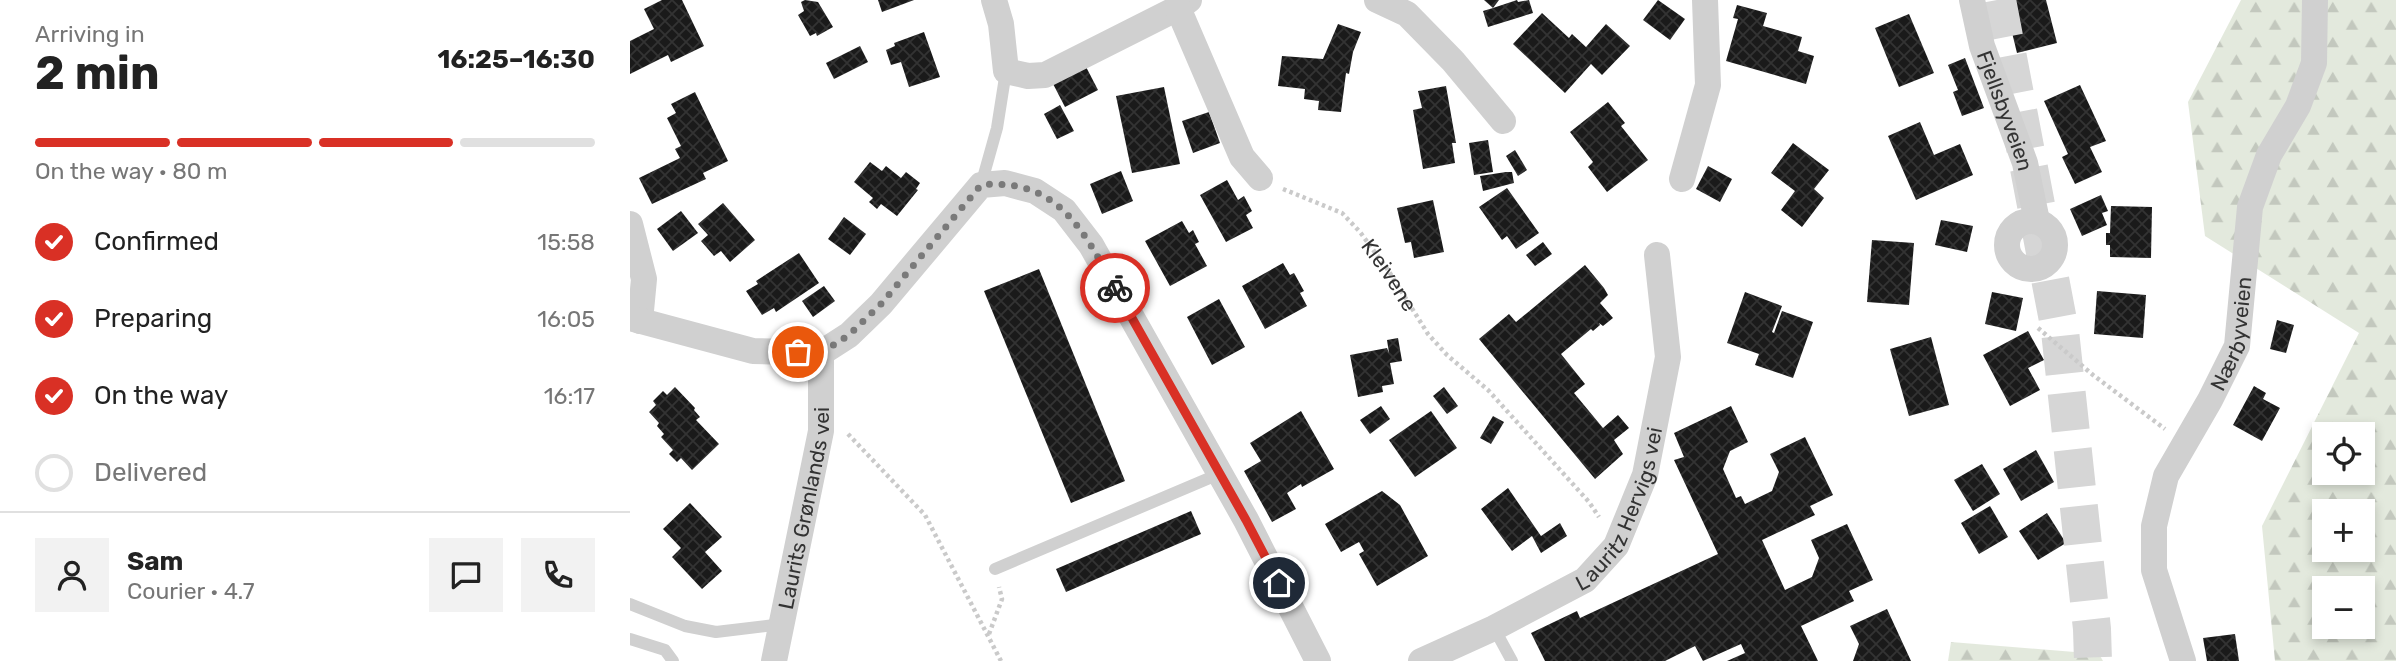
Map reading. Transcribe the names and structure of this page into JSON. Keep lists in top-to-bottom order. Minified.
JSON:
{"streets":{"street":["Fjellsbyveien","Nærbyveien","Lauritz Hervigs vei","Laurits Grønlands vei"],"path":["Kleivene"]},"crossings":[["Kleivene","Lauritz Hervigs vei"]],"page":{"heading":["2 min","Arriving in","16:25–16:30"],"panel":["Sam","Courier · 4.7"],"bar":"On the way · 80 m","list":[["Confirmed","15:58"],["Preparing","16:05"],["On the way","16:17"],"Delivered"],"map_buttons":["+","−"]}}
